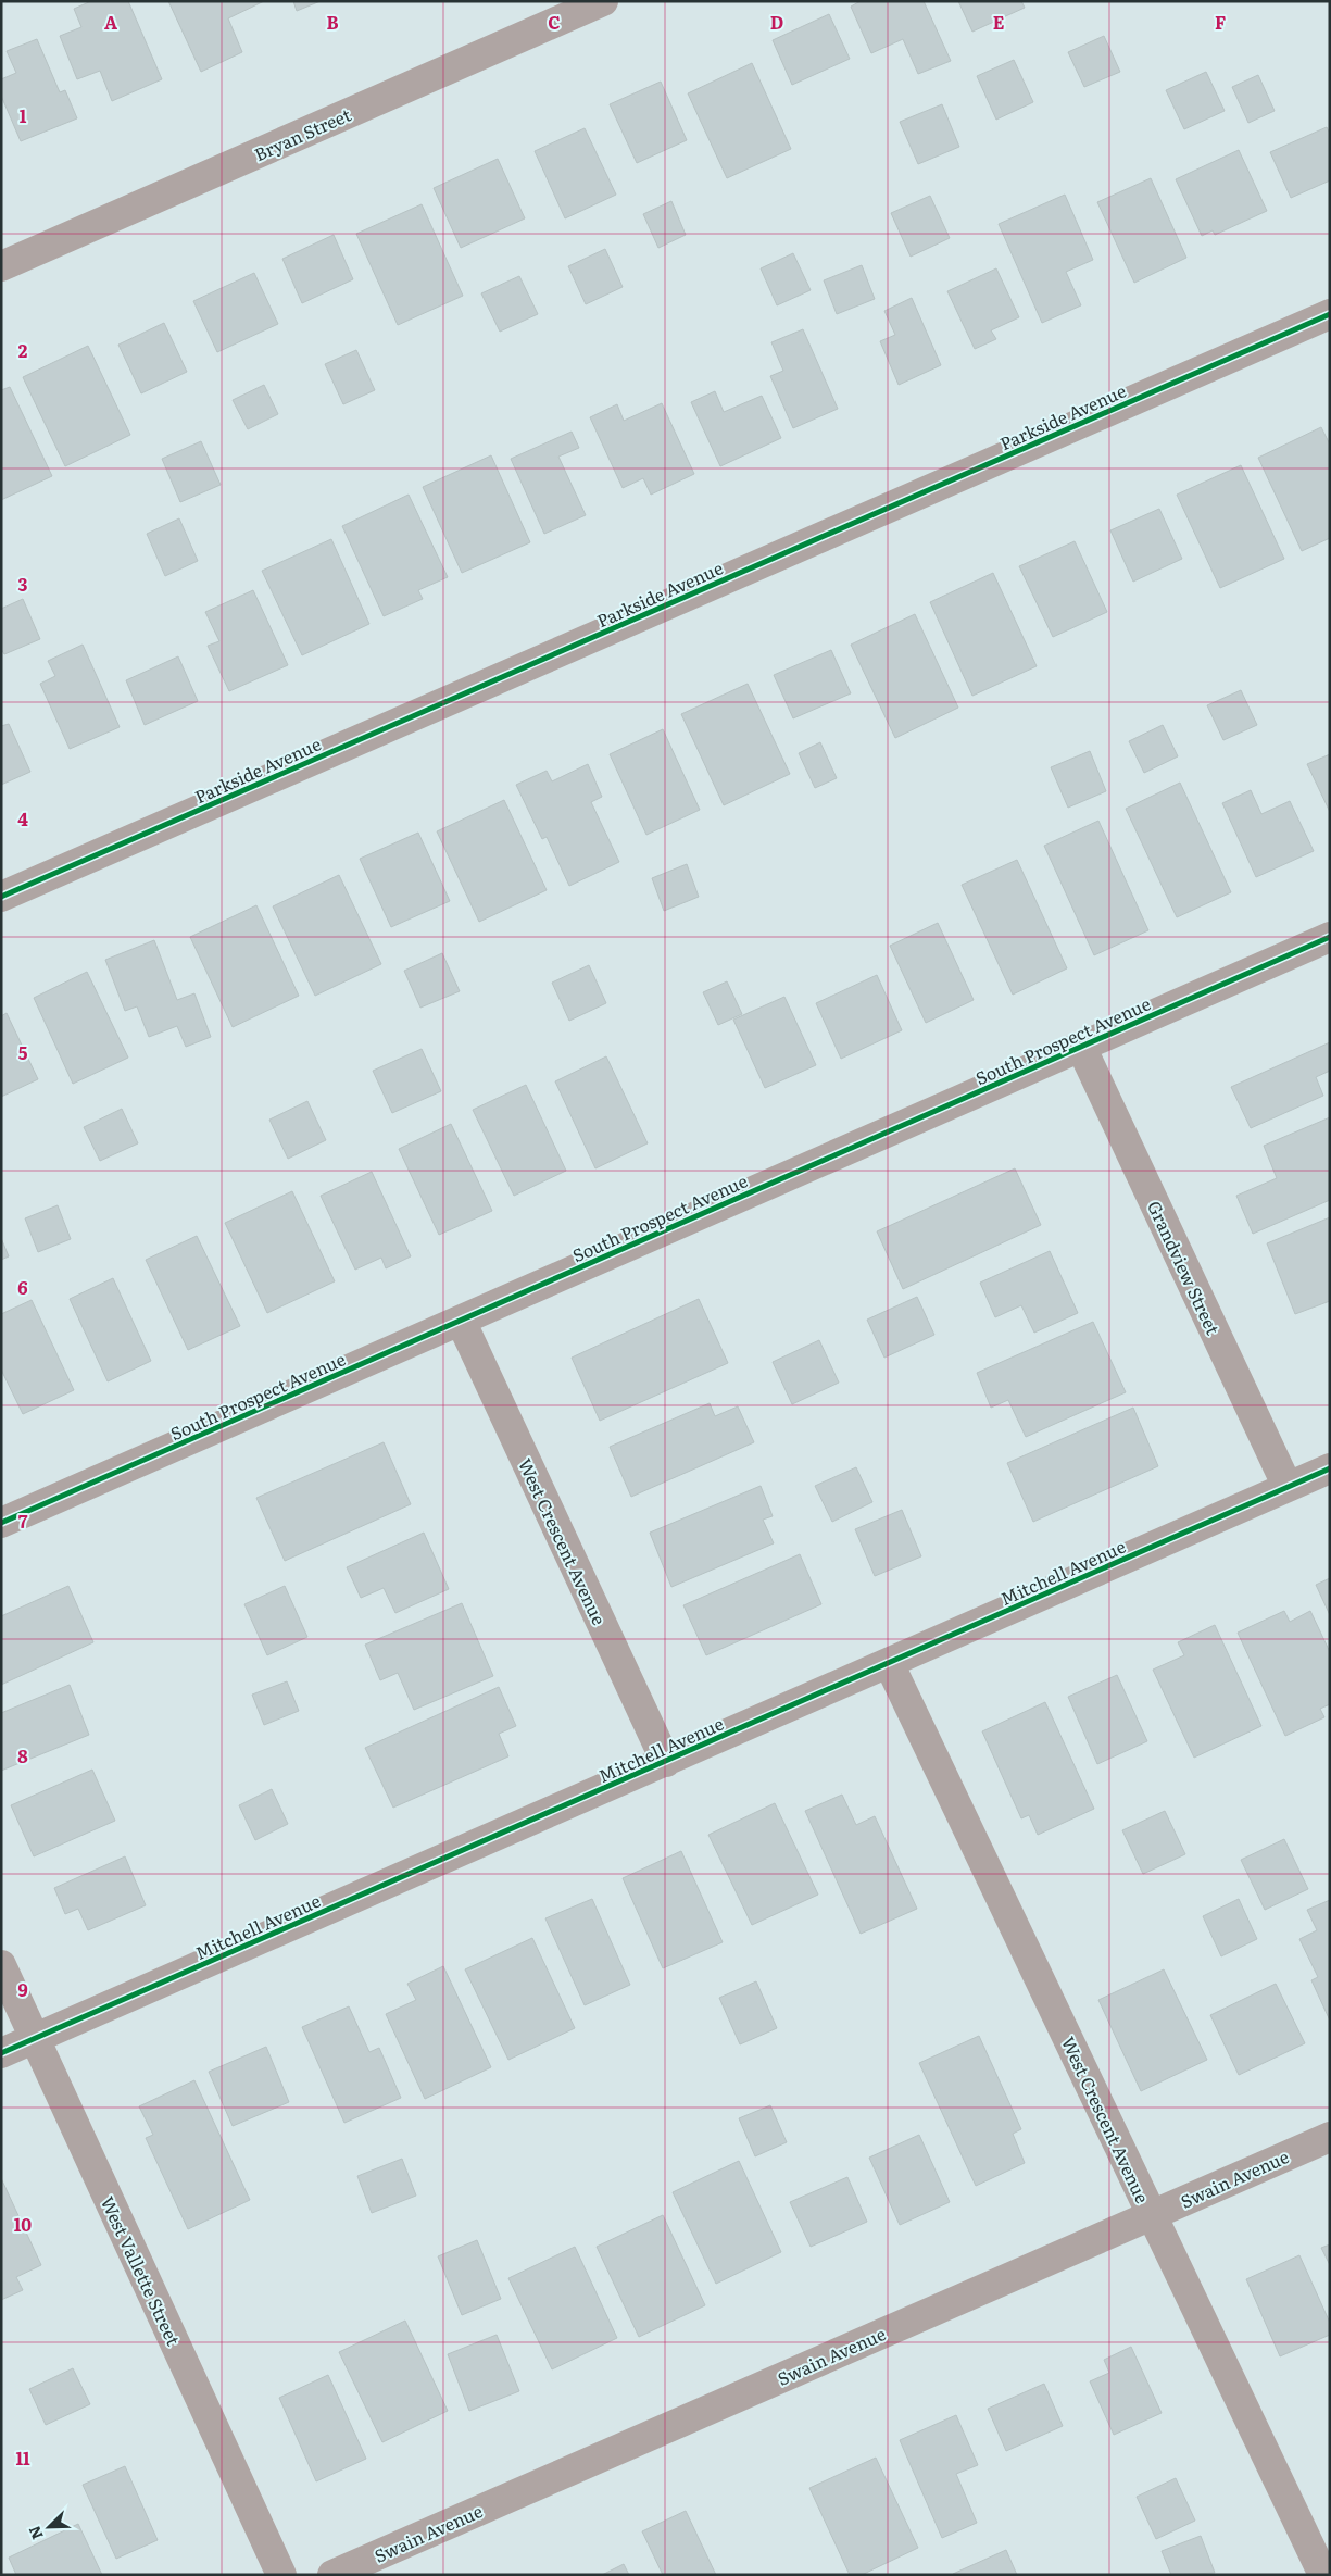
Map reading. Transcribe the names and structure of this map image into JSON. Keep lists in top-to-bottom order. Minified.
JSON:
{"streets":{"street":["Bryan Street","Parkside Avenue","South Prospect Avenue","Grandview Street","West Crescent Avenue","Mitchell Avenue","Swain Avenue","West Vallette Street"]},"crossings":[["South Prospect Avenue","Grandview Street"],["South Prospect Avenue","West Crescent Avenue"],["Grandview Street","Mitchell Avenue"],["West Crescent Avenue","Mitchell Avenue"],["West Crescent Avenue","Swain Avenue"],["Mitchell Avenue","West Vallette Street"]],"north":"bottom left","grid":{"columns":["A","B","C","D","E","F"],"rows":["1","2","3","4","5","6","7","8","9","10","11"]}}
